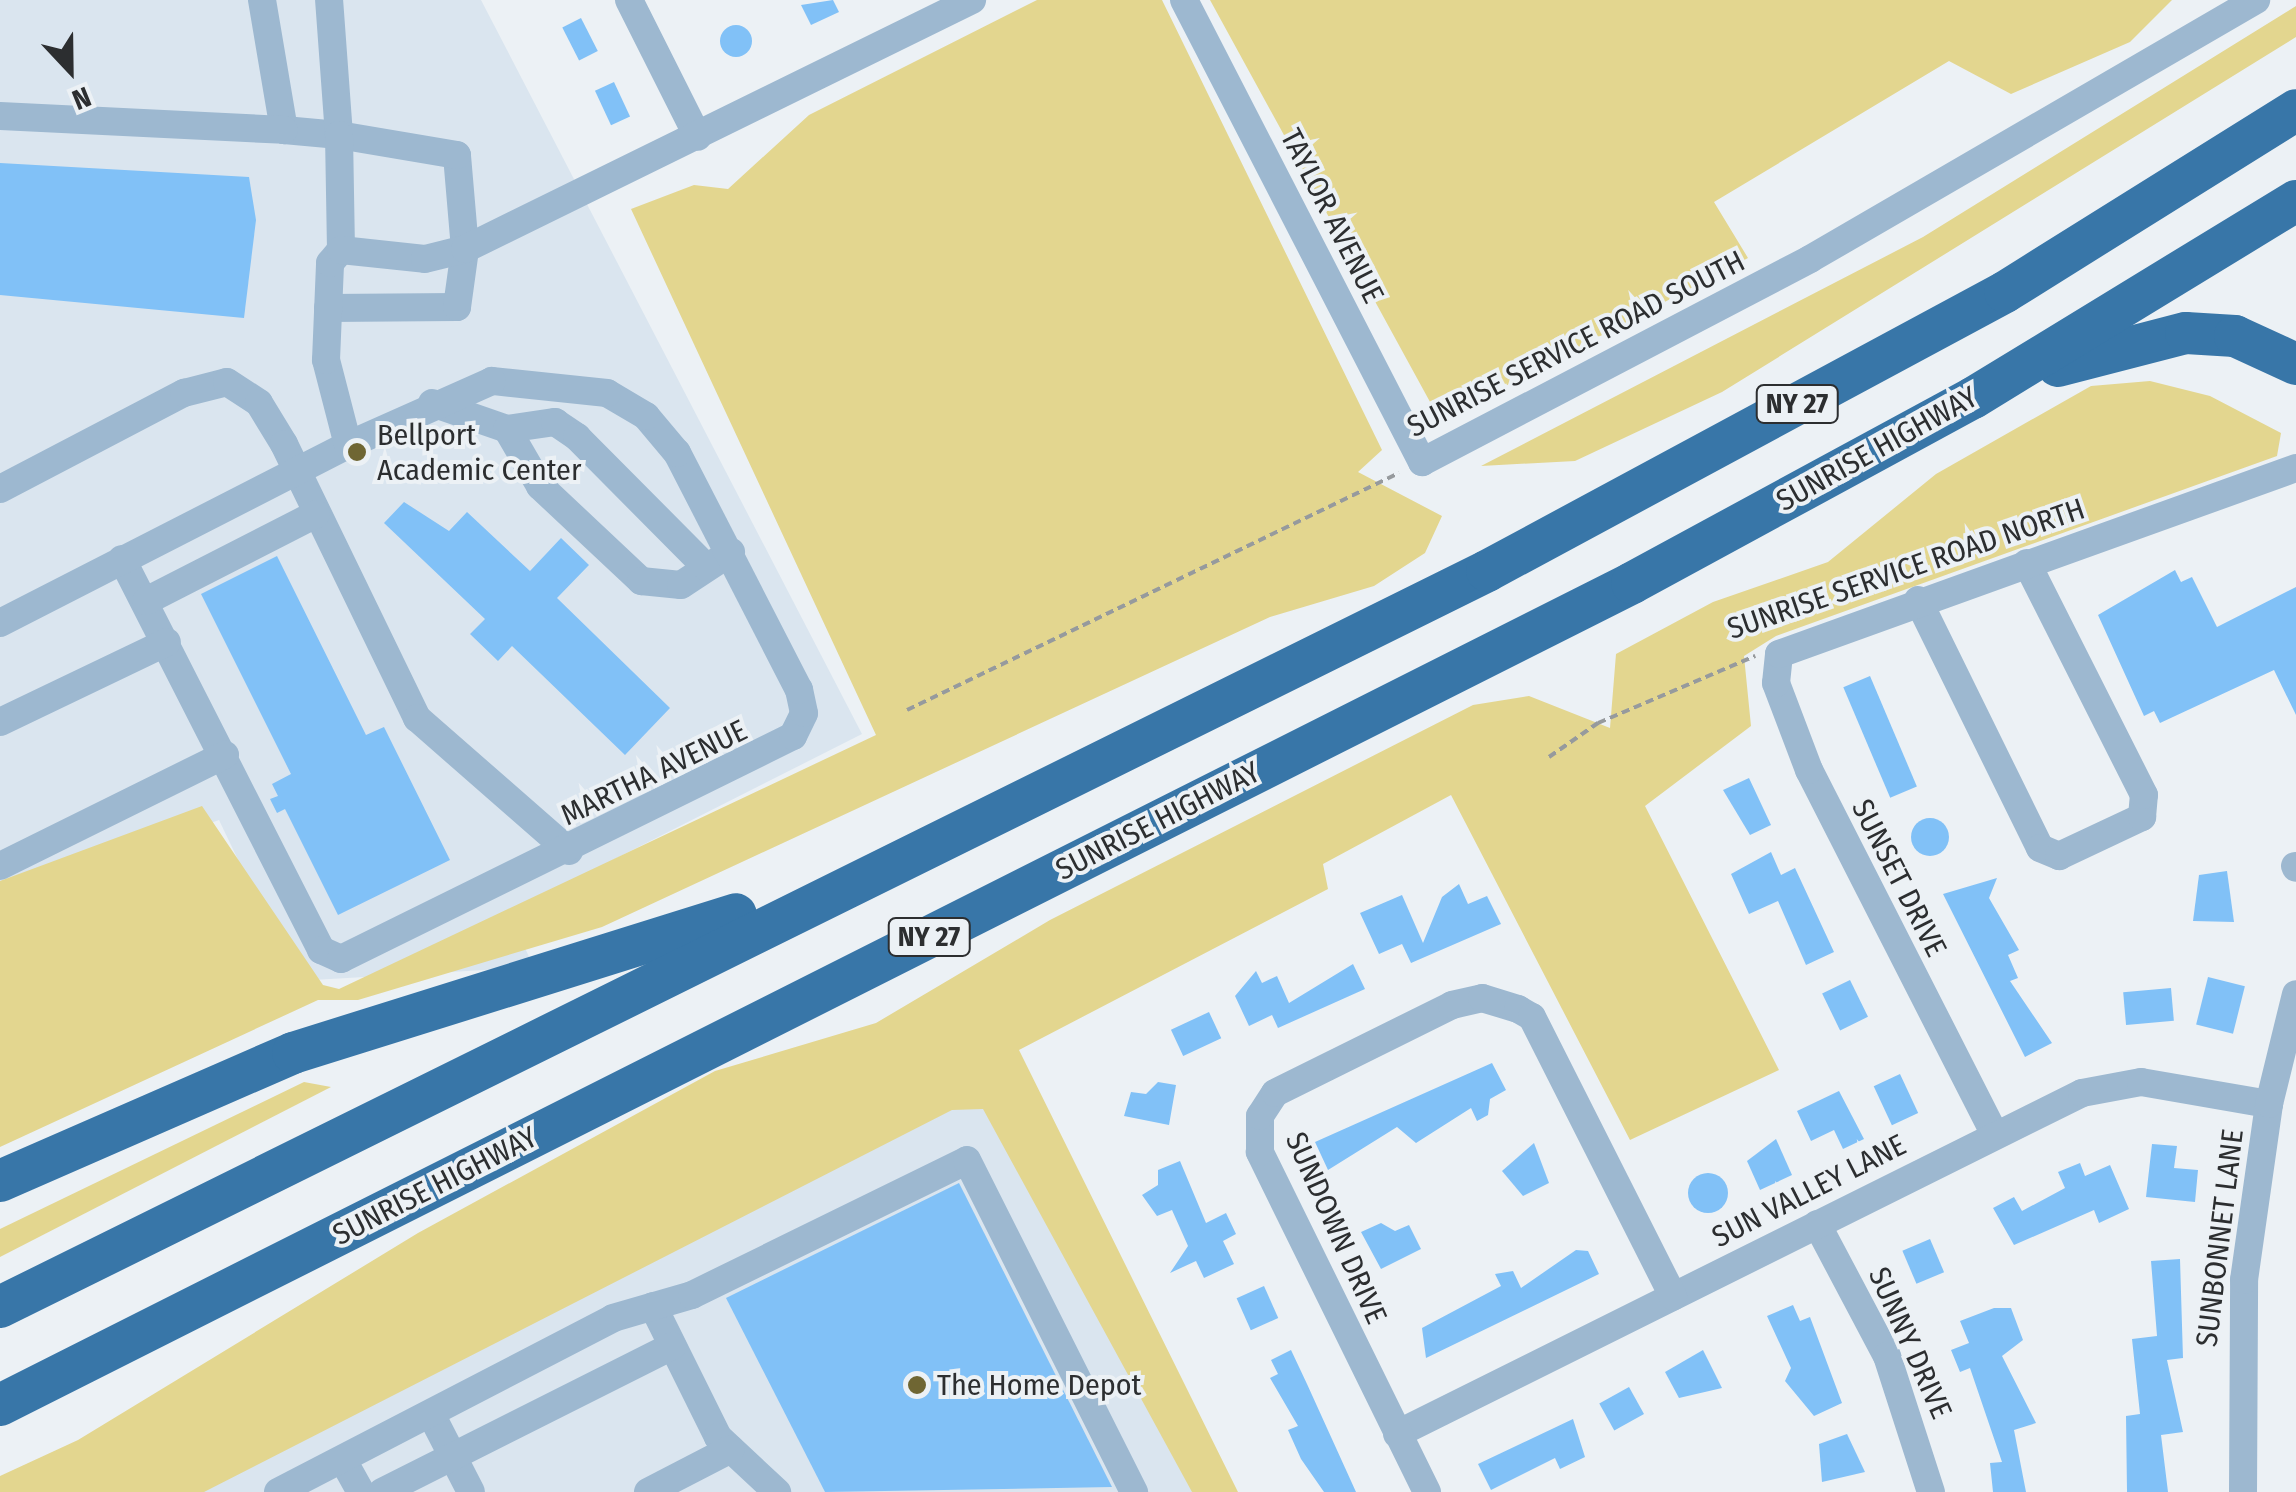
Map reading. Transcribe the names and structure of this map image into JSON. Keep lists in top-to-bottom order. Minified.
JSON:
{"streets":{"highway":["NY 27","SUNRISE HIGHWAY"],"street":["TAYLOR AVENUE","SUNRISE SERVICE ROAD SOUTH","SUNRISE SERVICE ROAD NORTH","MARTHA AVENUE","SUNSET DRIVE","SUN VALLEY LANE","SUNDOWN DRIVE","SUNBONNET LANE","SUNNY DRIVE"]},"crossings":[["TAYLOR AVENUE","SUNRISE SERVICE ROAD SOUTH"],["SUNRISE SERVICE ROAD NORTH","SUNSET DRIVE"],["SUNSET DRIVE","SUN VALLEY LANE"],["SUN VALLEY LANE","SUNDOWN DRIVE"],["SUN VALLEY LANE","SUNBONNET LANE"],["SUN VALLEY LANE","SUNNY DRIVE"]],"places":["Bellport Academic Center","The Home Depot"],"north":"bottom"}
